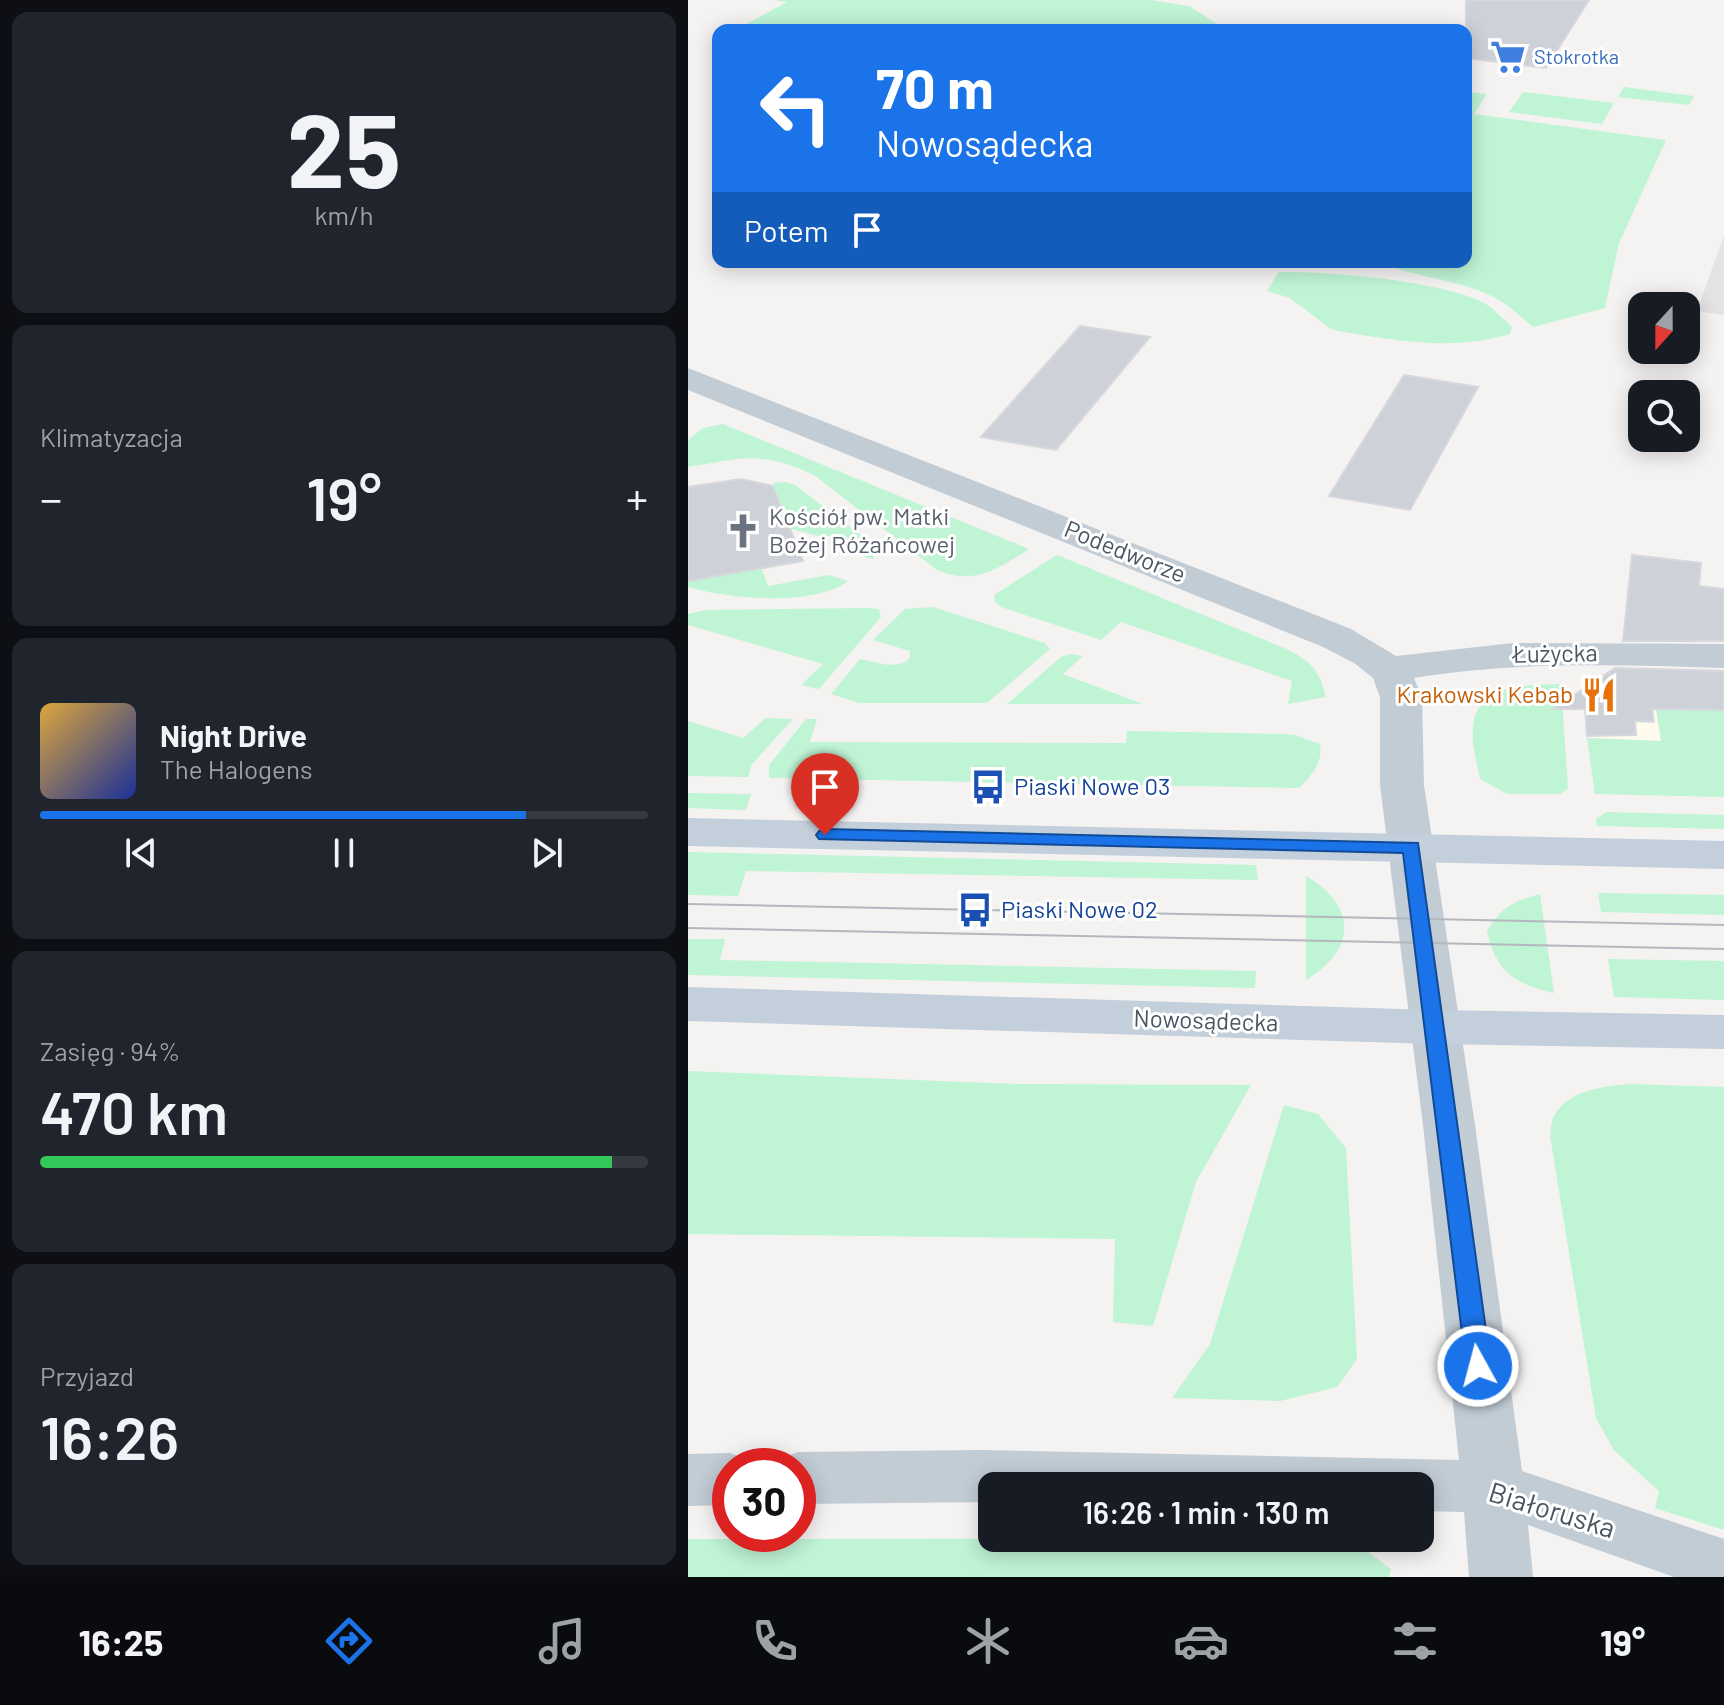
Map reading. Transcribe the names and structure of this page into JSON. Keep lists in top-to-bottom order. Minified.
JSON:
{"streets":{"main road":["Nowosądecka"],"street":["Podedworze","Łużycka","Białoruska"]},"crossings":[["Podedworze","Łużycka"]],"places":{"supermarket":["Stokrotka"],"church":["Kościół pw. Matki Bożej Różańcowej"],"restaurant":["Krakowski Kebab"],"bus stop":["Piaski Nowe 03","Piaski Nowe 02"]},"north":"bottom","page":{"tile":[["25","km/h"],"Klimatyzacja",["Zasięg · 94%","470 km"],["Przyjazd","16:26"]],"turn":["70 m","Nowosądecka"],"then":"Potem","heat":["−","19°","+"],"song":["Night Drive","The Halogens"],"limit":"30","trip":"16:26 · 1 min · 130 m","tabs":["16:25","19°"]}}
